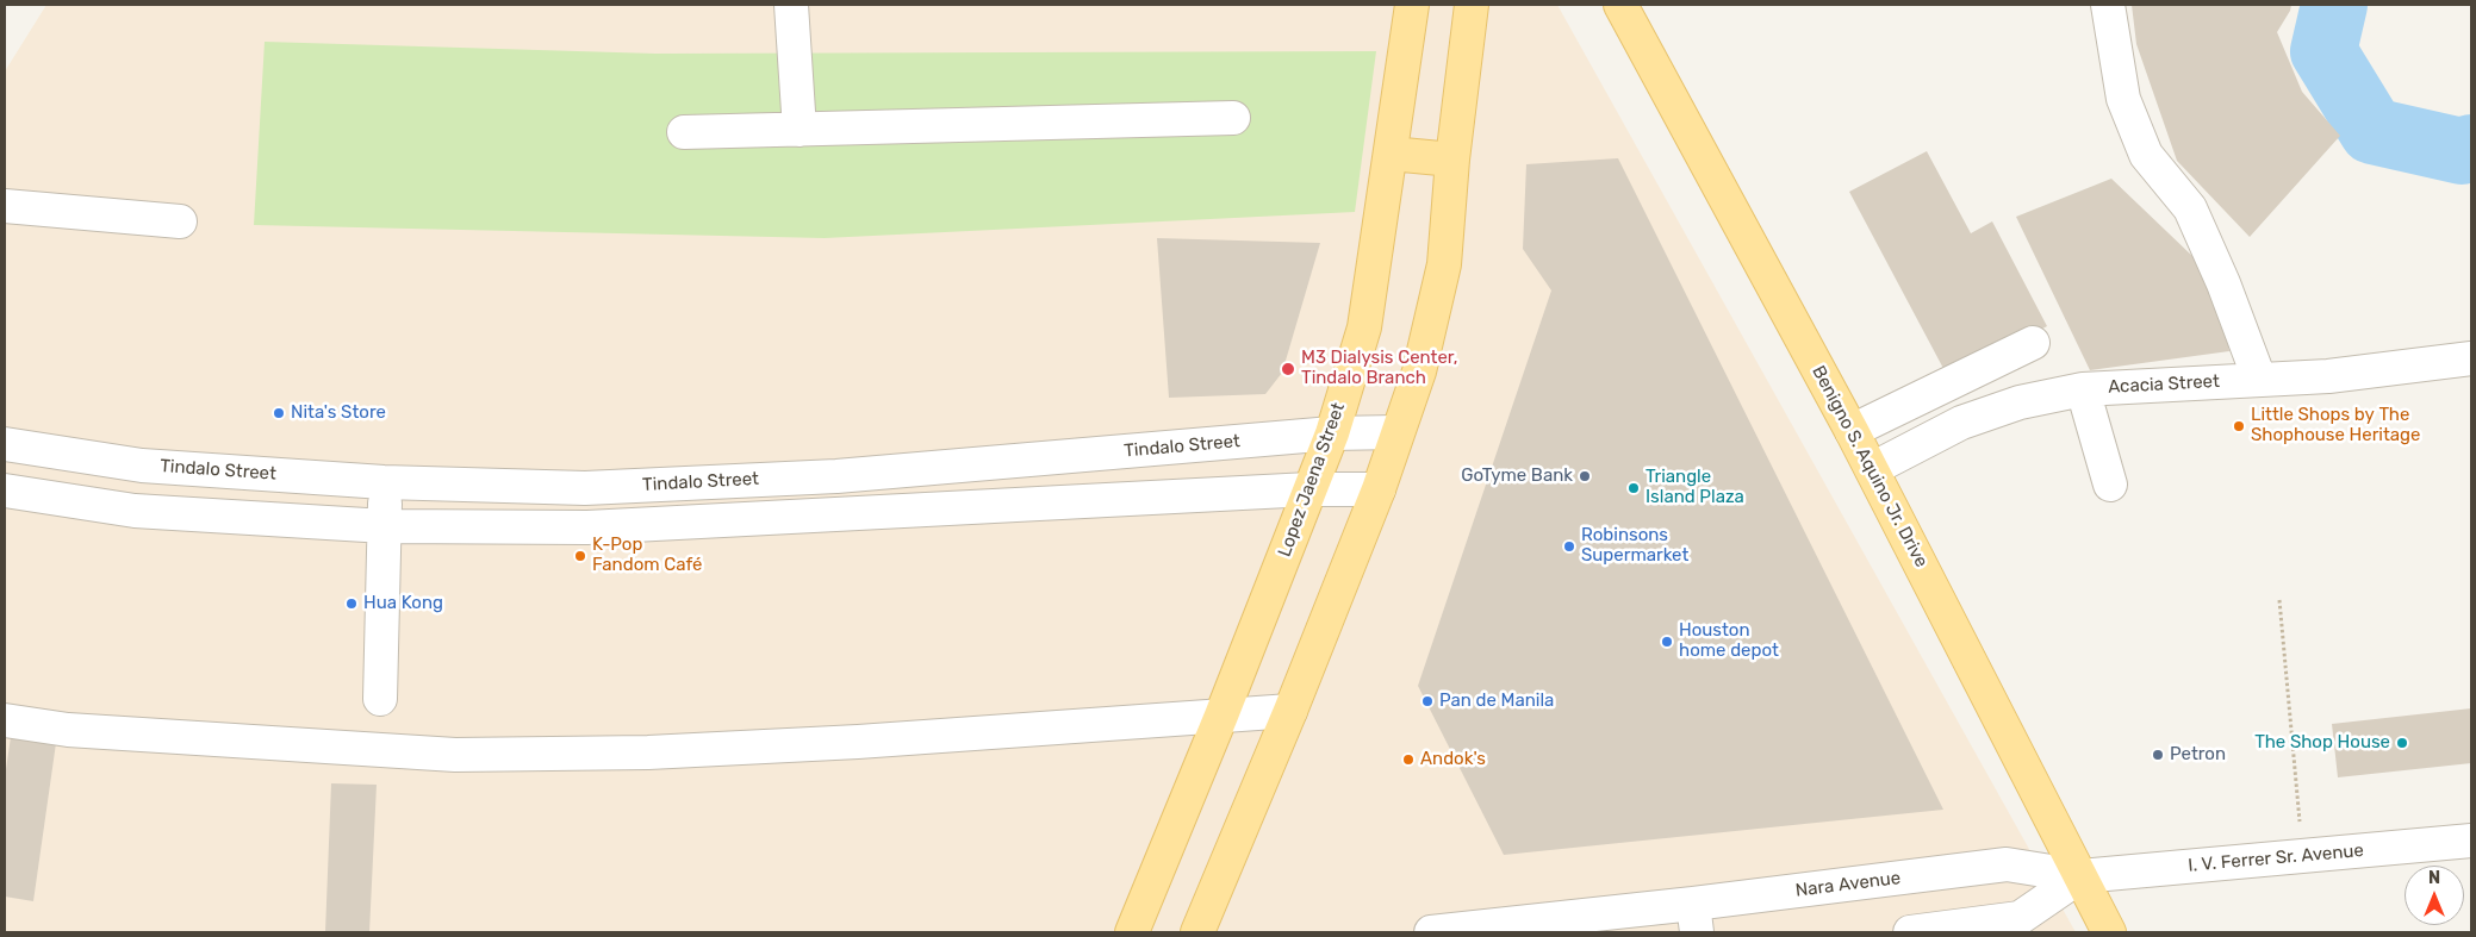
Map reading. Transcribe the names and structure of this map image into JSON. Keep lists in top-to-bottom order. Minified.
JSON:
{"streets":{"main road":["Benigno S. Aquino Jr. Drive","Lopez Jaena Street"],"street":["Acacia Street","Tindalo Street","I. V. Ferrer Sr. Avenue","Nara Avenue"]},"crossings":[["Acacia Street","Benigno S. Aquino Jr. Drive"],["Tindalo Street","Lopez Jaena Street"],["Benigno S. Aquino Jr. Drive","I. V. Ferrer Sr. Avenue"],["Benigno S. Aquino Jr. Drive","Nara Avenue"],["I. V. Ferrer Sr. Avenue","Nara Avenue"]],"places":["M3 Dialysis Center, Tindalo Branch","Nita's Store","Little Shops by The Shophouse Heritage","GoTyme Bank","Triangle Island Plaza","Robinsons Supermarket","K-Pop Fandom Café","Hua Kong","Houston home depot","Pan de Manila","The Shop House","Petron","Andok's"],"north":"top"}
